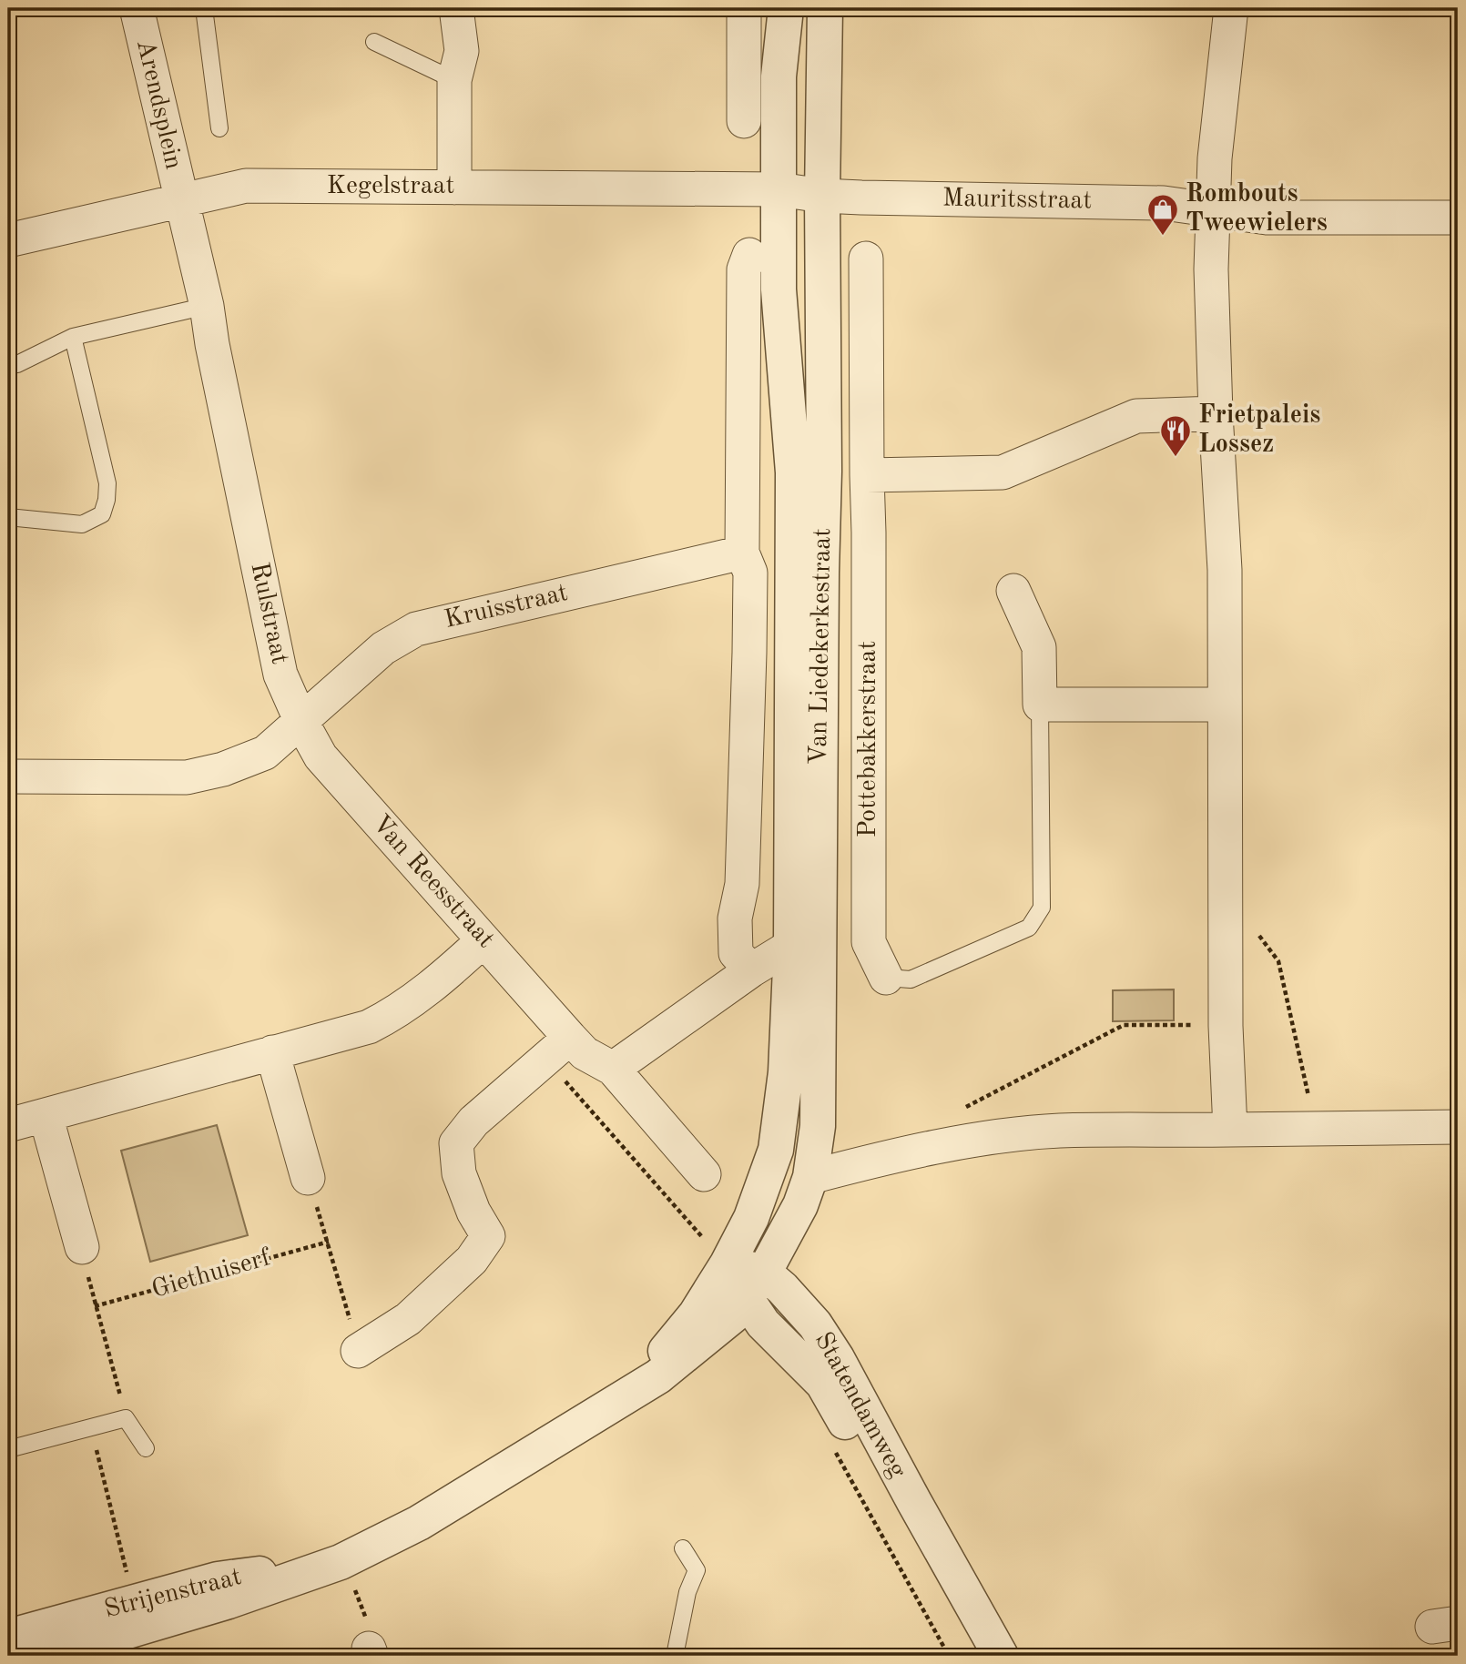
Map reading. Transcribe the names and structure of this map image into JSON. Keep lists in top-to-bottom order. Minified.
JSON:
{"streets":{"street":["Arendsplein","Kegelstraat","Mauritsstraat","Kruisstraat","Rulstraat","Van Liedekerkestraat","Pottebakkerstraat","Van Reesstraat","Statendamweg","Strijenstraat"],"path":["Giethuiserf"]},"crossings":[["Arendsplein","Kegelstraat"],["Arendsplein","Rulstraat"],["Kegelstraat","Mauritsstraat"],["Kegelstraat","Rulstraat"],["Kegelstraat","Van Liedekerkestraat"],["Mauritsstraat","Van Liedekerkestraat"],["Kruisstraat","Rulstraat"],["Kruisstraat","Van Reesstraat"],["Rulstraat","Van Reesstraat"],["Van Liedekerkestraat","Statendamweg"],["Van Liedekerkestraat","Strijenstraat"],["Statendamweg","Strijenstraat"]],"places":{"shop":["Rombouts Tweewielers"],"restaurant":["Frietpaleis Lossez"]}}
